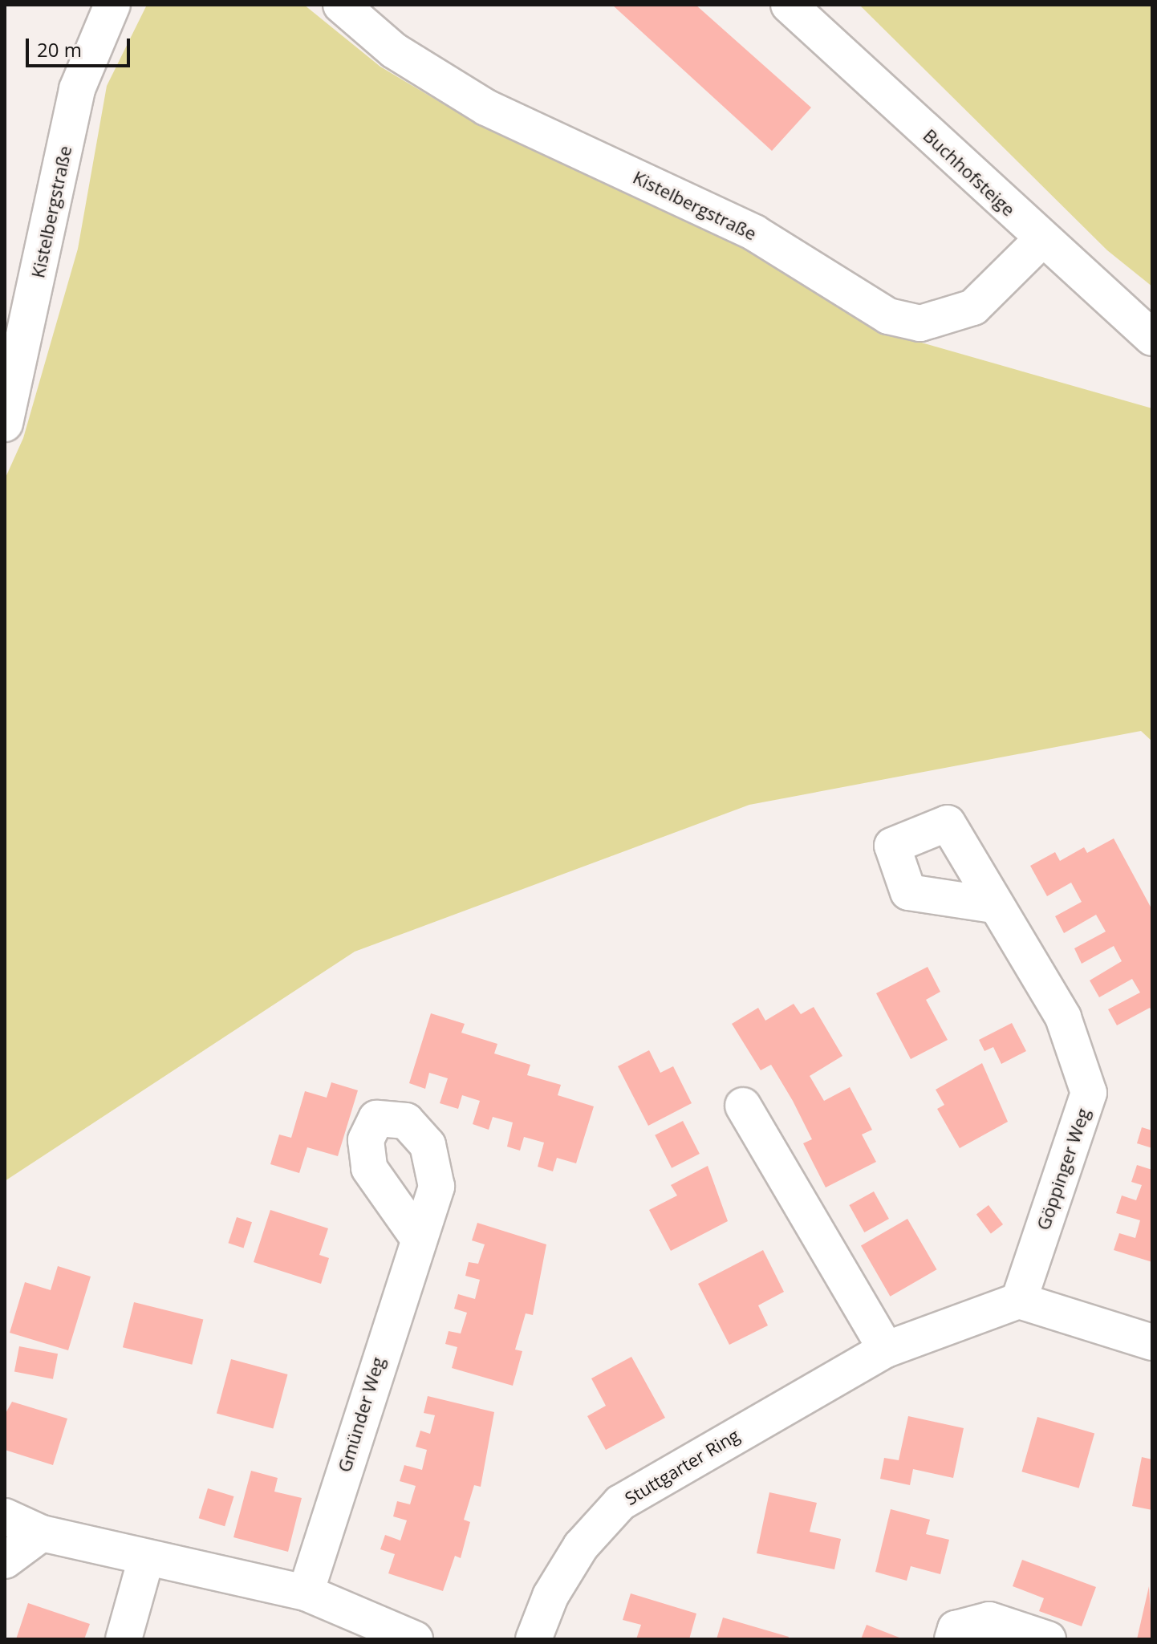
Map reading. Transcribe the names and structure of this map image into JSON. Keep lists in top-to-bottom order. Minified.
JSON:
{"streets":{"street":["Buchhofsteige","Kistelbergstraße","Göppinger Weg","Gmünder Weg","Stuttgarter Ring"]},"crossings":[["Buchhofsteige","Kistelbergstraße"],["Göppinger Weg","Stuttgarter Ring"]],"scale_bar":"20 m"}
